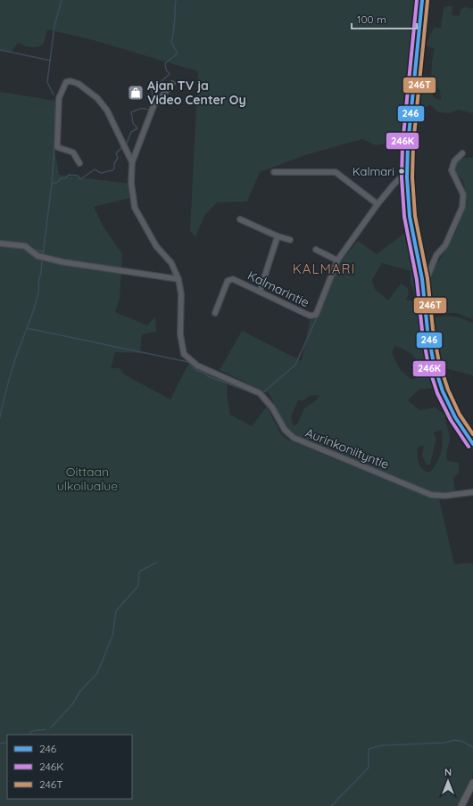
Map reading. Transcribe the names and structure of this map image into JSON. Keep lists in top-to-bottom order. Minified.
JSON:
{"streets":{"street":["Kalmarintie","Aurinkoniityntie"]},"districts":["KALMARI"],"parks":["Oittaan ulkoilualue"],"places":{"shop":["Ajan TV ja Video Center Oy"],"other":["Kalmari"]},"lines":["transit line 246","transit line 246K","transit line 246T"],"legend":["246","246K","246T"],"scale_bar":"100 m","north":"top"}
